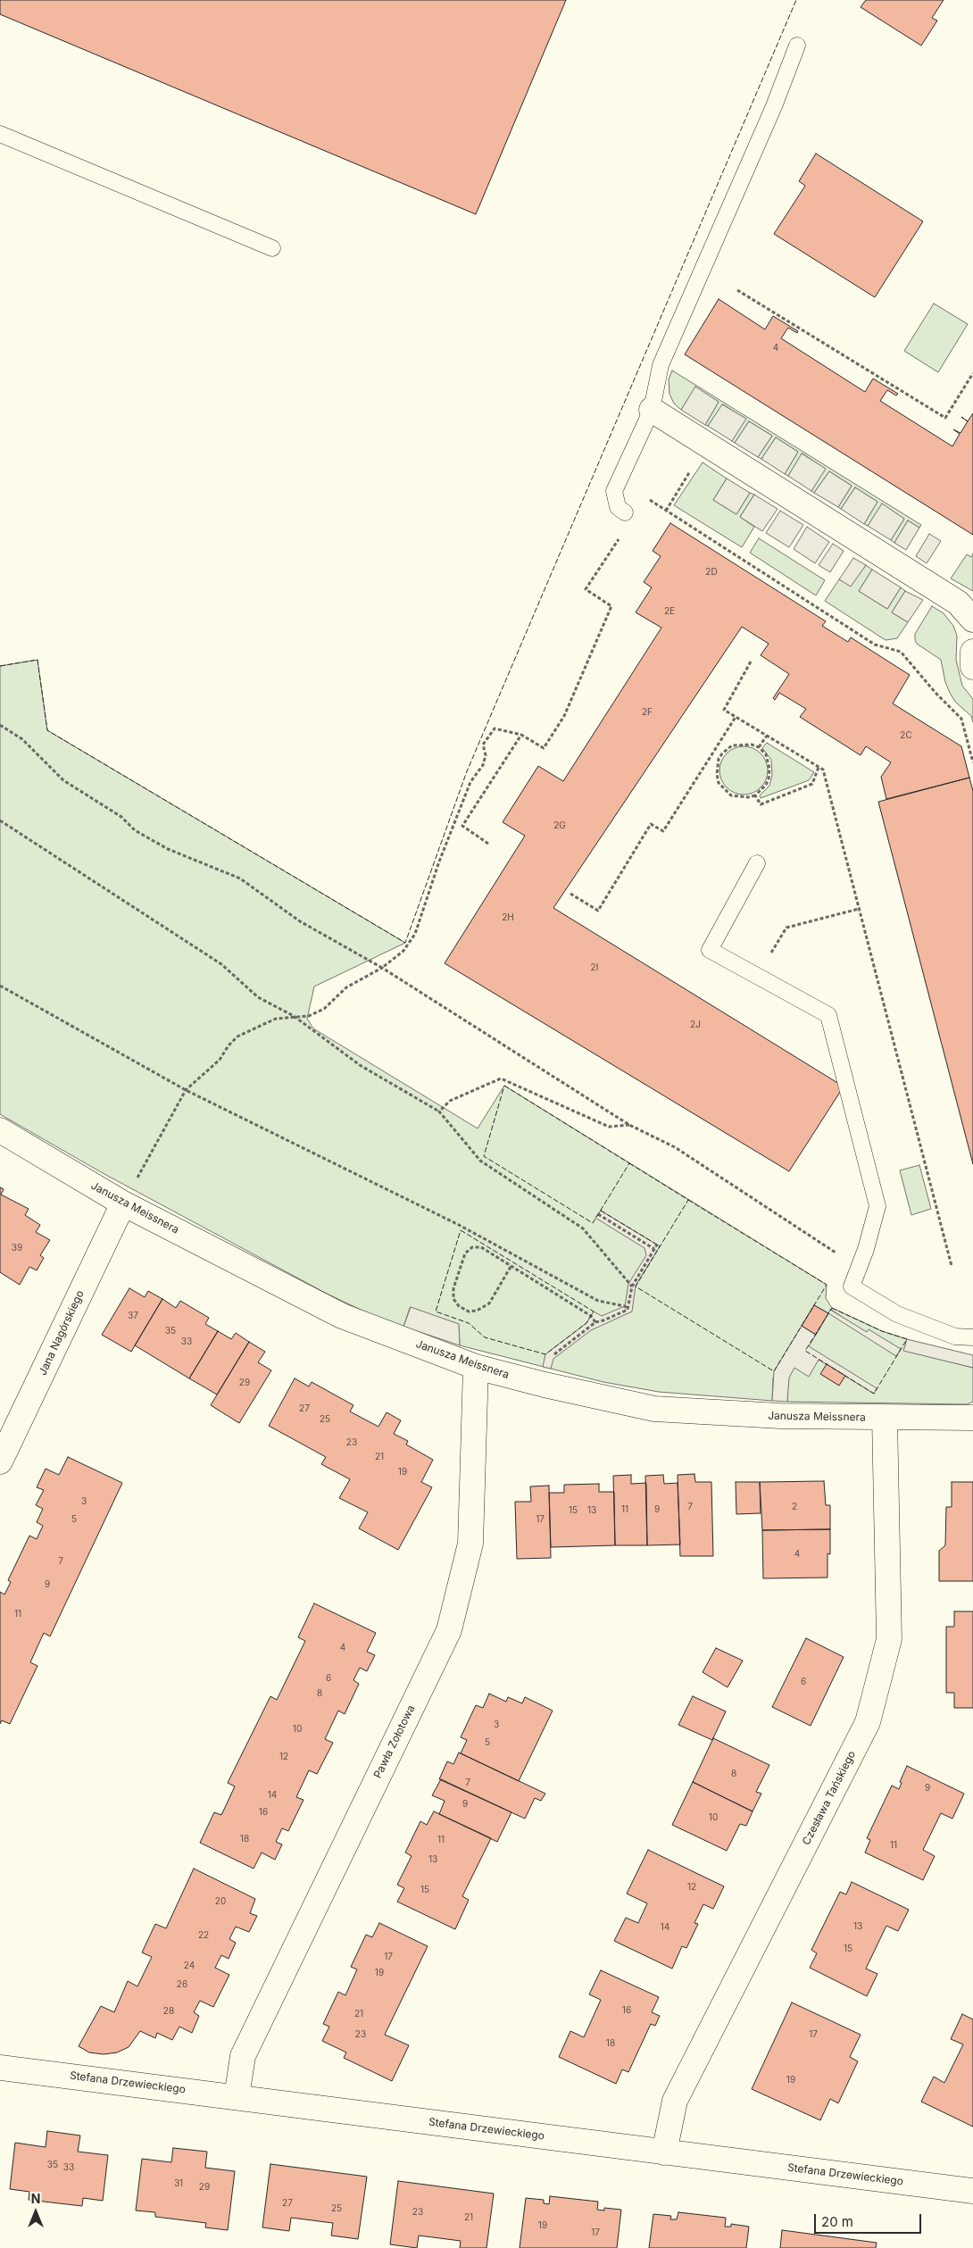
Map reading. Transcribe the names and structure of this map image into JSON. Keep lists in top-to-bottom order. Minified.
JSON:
{"streets":{"street":["Janusza Meissnera","Jana Nagórskiego","Pawła Zołotowa","Czesława Tańskiego","Stefana Drzewieckiego"]},"crossings":[["Janusza Meissnera","Jana Nagórskiego"],["Janusza Meissnera","Pawła Zołotowa"],["Janusza Meissnera","Czesława Tańskiego"],["Pawła Zołotowa","Stefana Drzewieckiego"],["Czesława Tańskiego","Stefana Drzewieckiego"]],"house_numbers":["4","2D","2E","2F","2C","2G","2H","2I","2J","39","37","35","33","29","27","25","23","21","19","3","7","2","11","9","15","13","5","17","4","7","9","11","4","6","6","8","3","10","5","12","8","7","9","14","9","16","10","18","11","11","13","12","15","20","13","14","22","15","17","24","19","26","16","28","21","23","17","18","19","35","33","31","29","27","25","23","21","19","17"],"scale_bar":"20 m","north":"top"}
